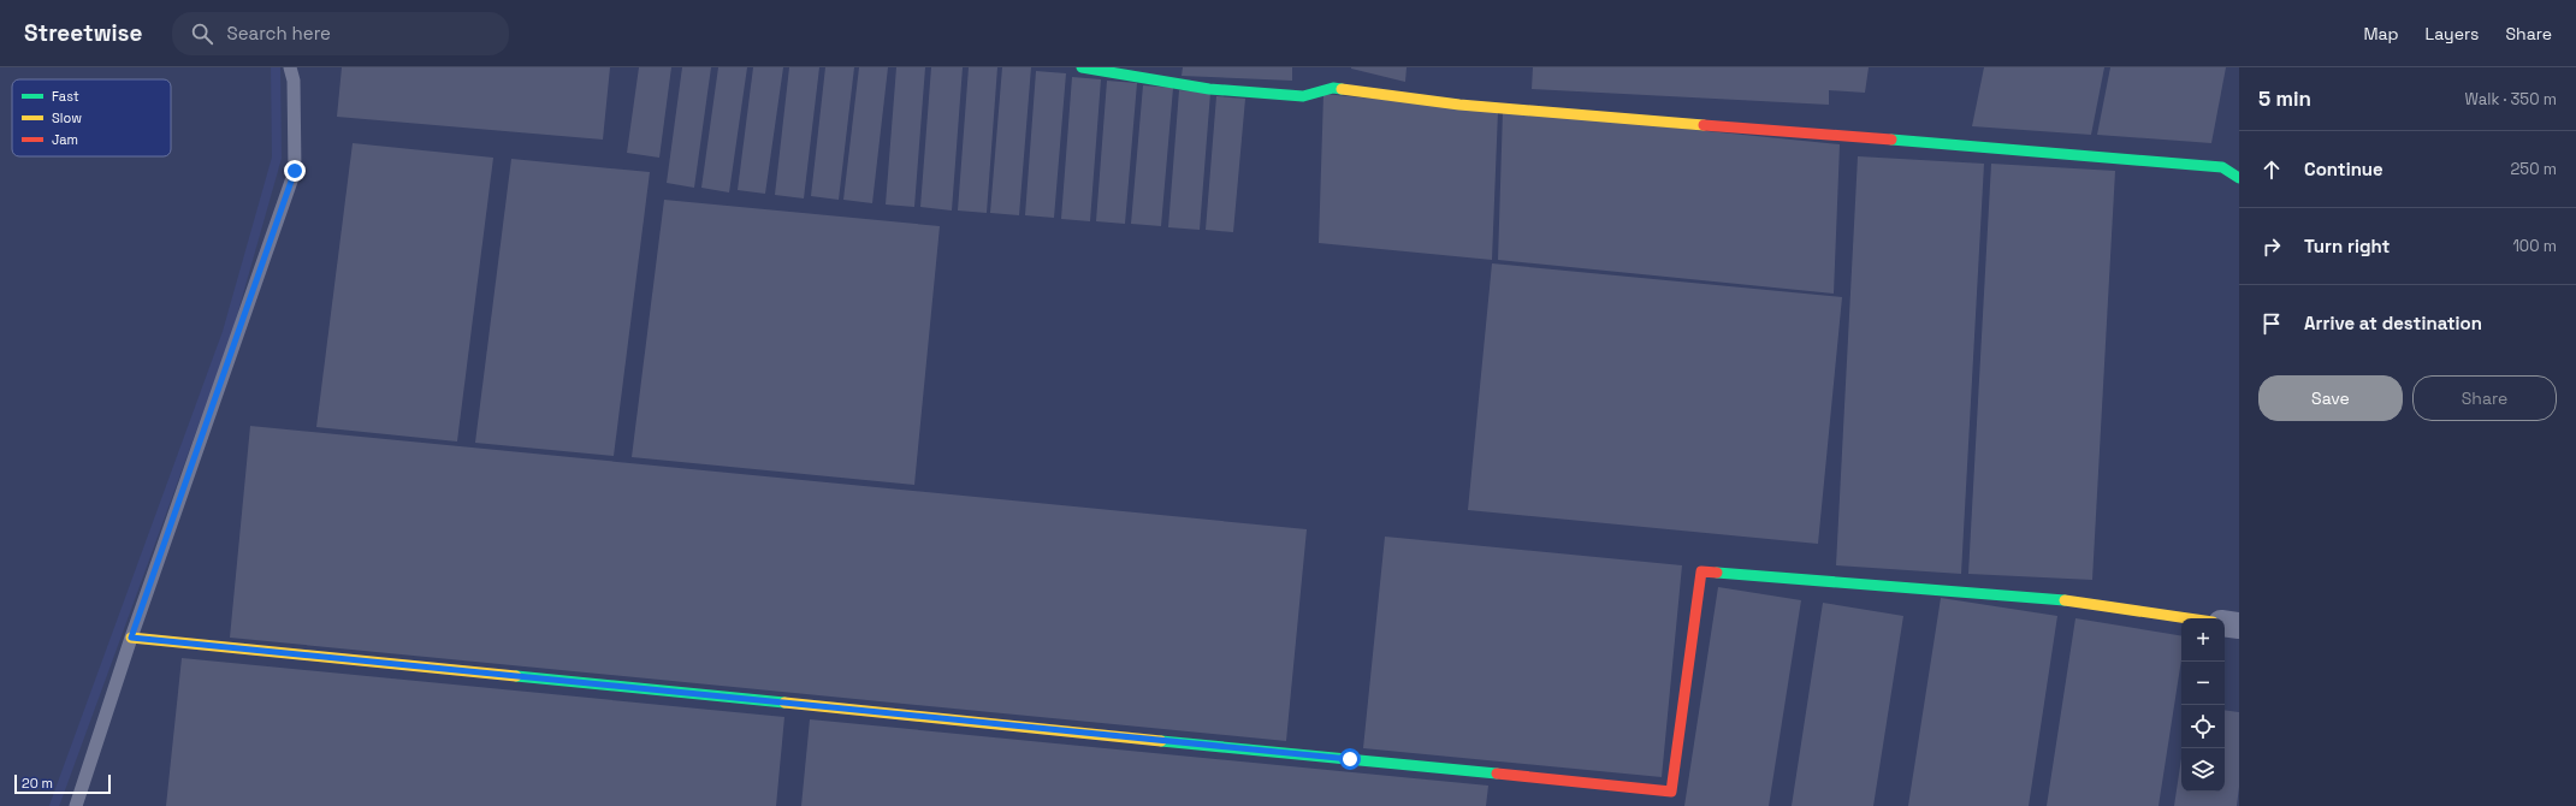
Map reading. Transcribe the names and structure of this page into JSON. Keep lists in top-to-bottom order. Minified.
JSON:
{"legend":["Fast","Slow","Jam"],"scale_bar":"20 m","page":{"header":"Streetwise","search":"Search here","nav":["Map","Layers","Share"],"heading":["5 min","Walk · 350 m"],"list":[["Continue","250 m"],["Turn right","100 m"],"Arrive at destination"],"buttons":["Save","Share"],"map_buttons":["+","−"],"scale":"20 m"}}
